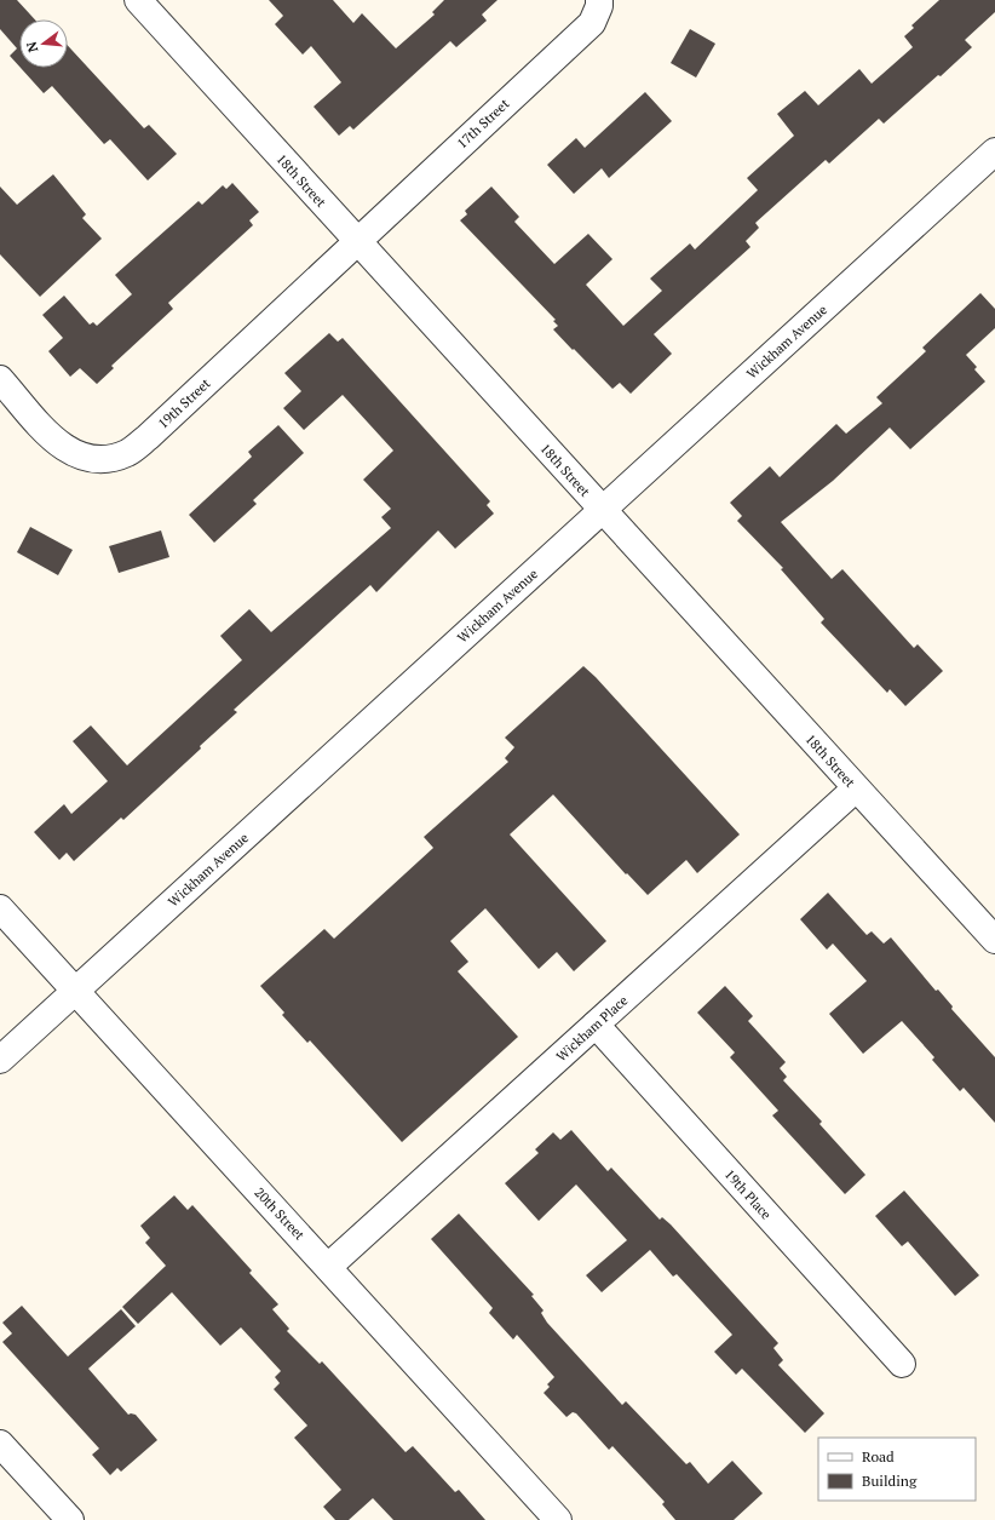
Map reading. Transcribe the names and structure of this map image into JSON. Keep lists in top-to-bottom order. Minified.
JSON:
{"streets":{"street":["17th Street","18th Street","Wickham Avenue","19th Street","Wickham Place","19th Place","20th Street"]},"crossings":[["17th Street","18th Street"],["17th Street","19th Street"],["18th Street","Wickham Avenue"],["18th Street","19th Street"],["18th Street","Wickham Place"],["Wickham Avenue","20th Street"],["Wickham Place","19th Place"],["Wickham Place","20th Street"]],"legend":["Road","Building"],"north":"left"}
